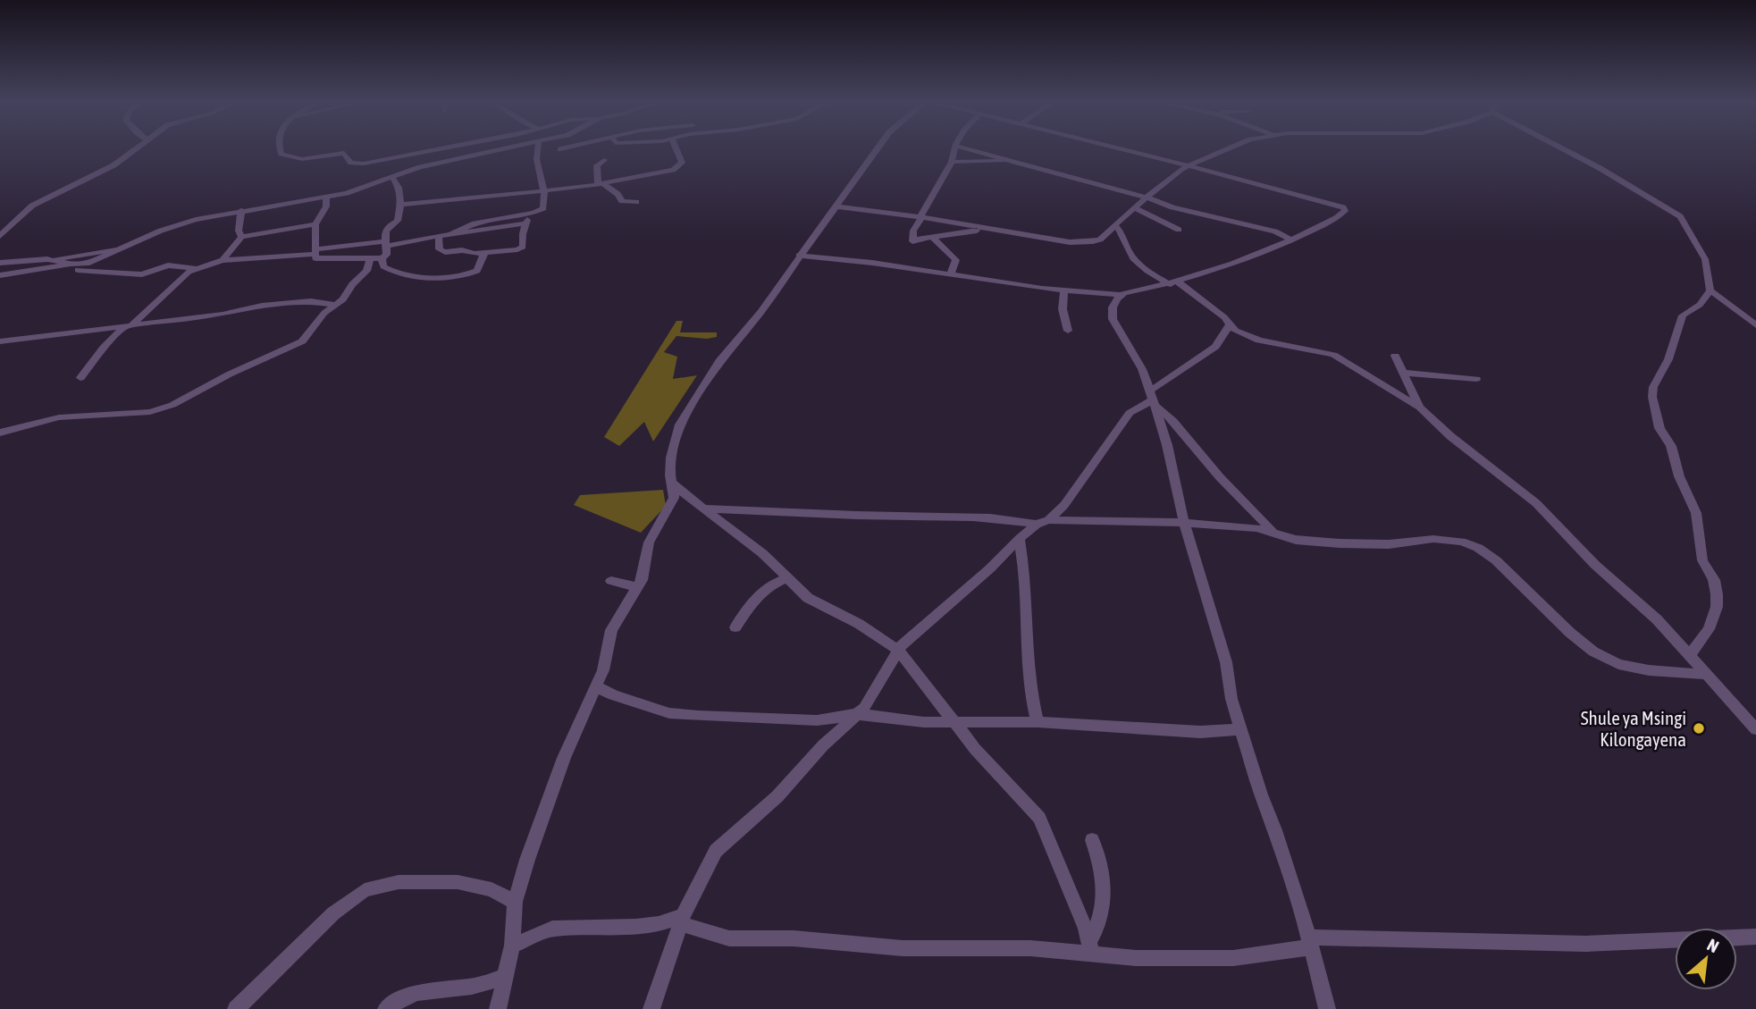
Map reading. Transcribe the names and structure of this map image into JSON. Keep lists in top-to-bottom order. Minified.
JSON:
{"places":["Shule ya Msingi Kilongayena"],"north":"top right"}
